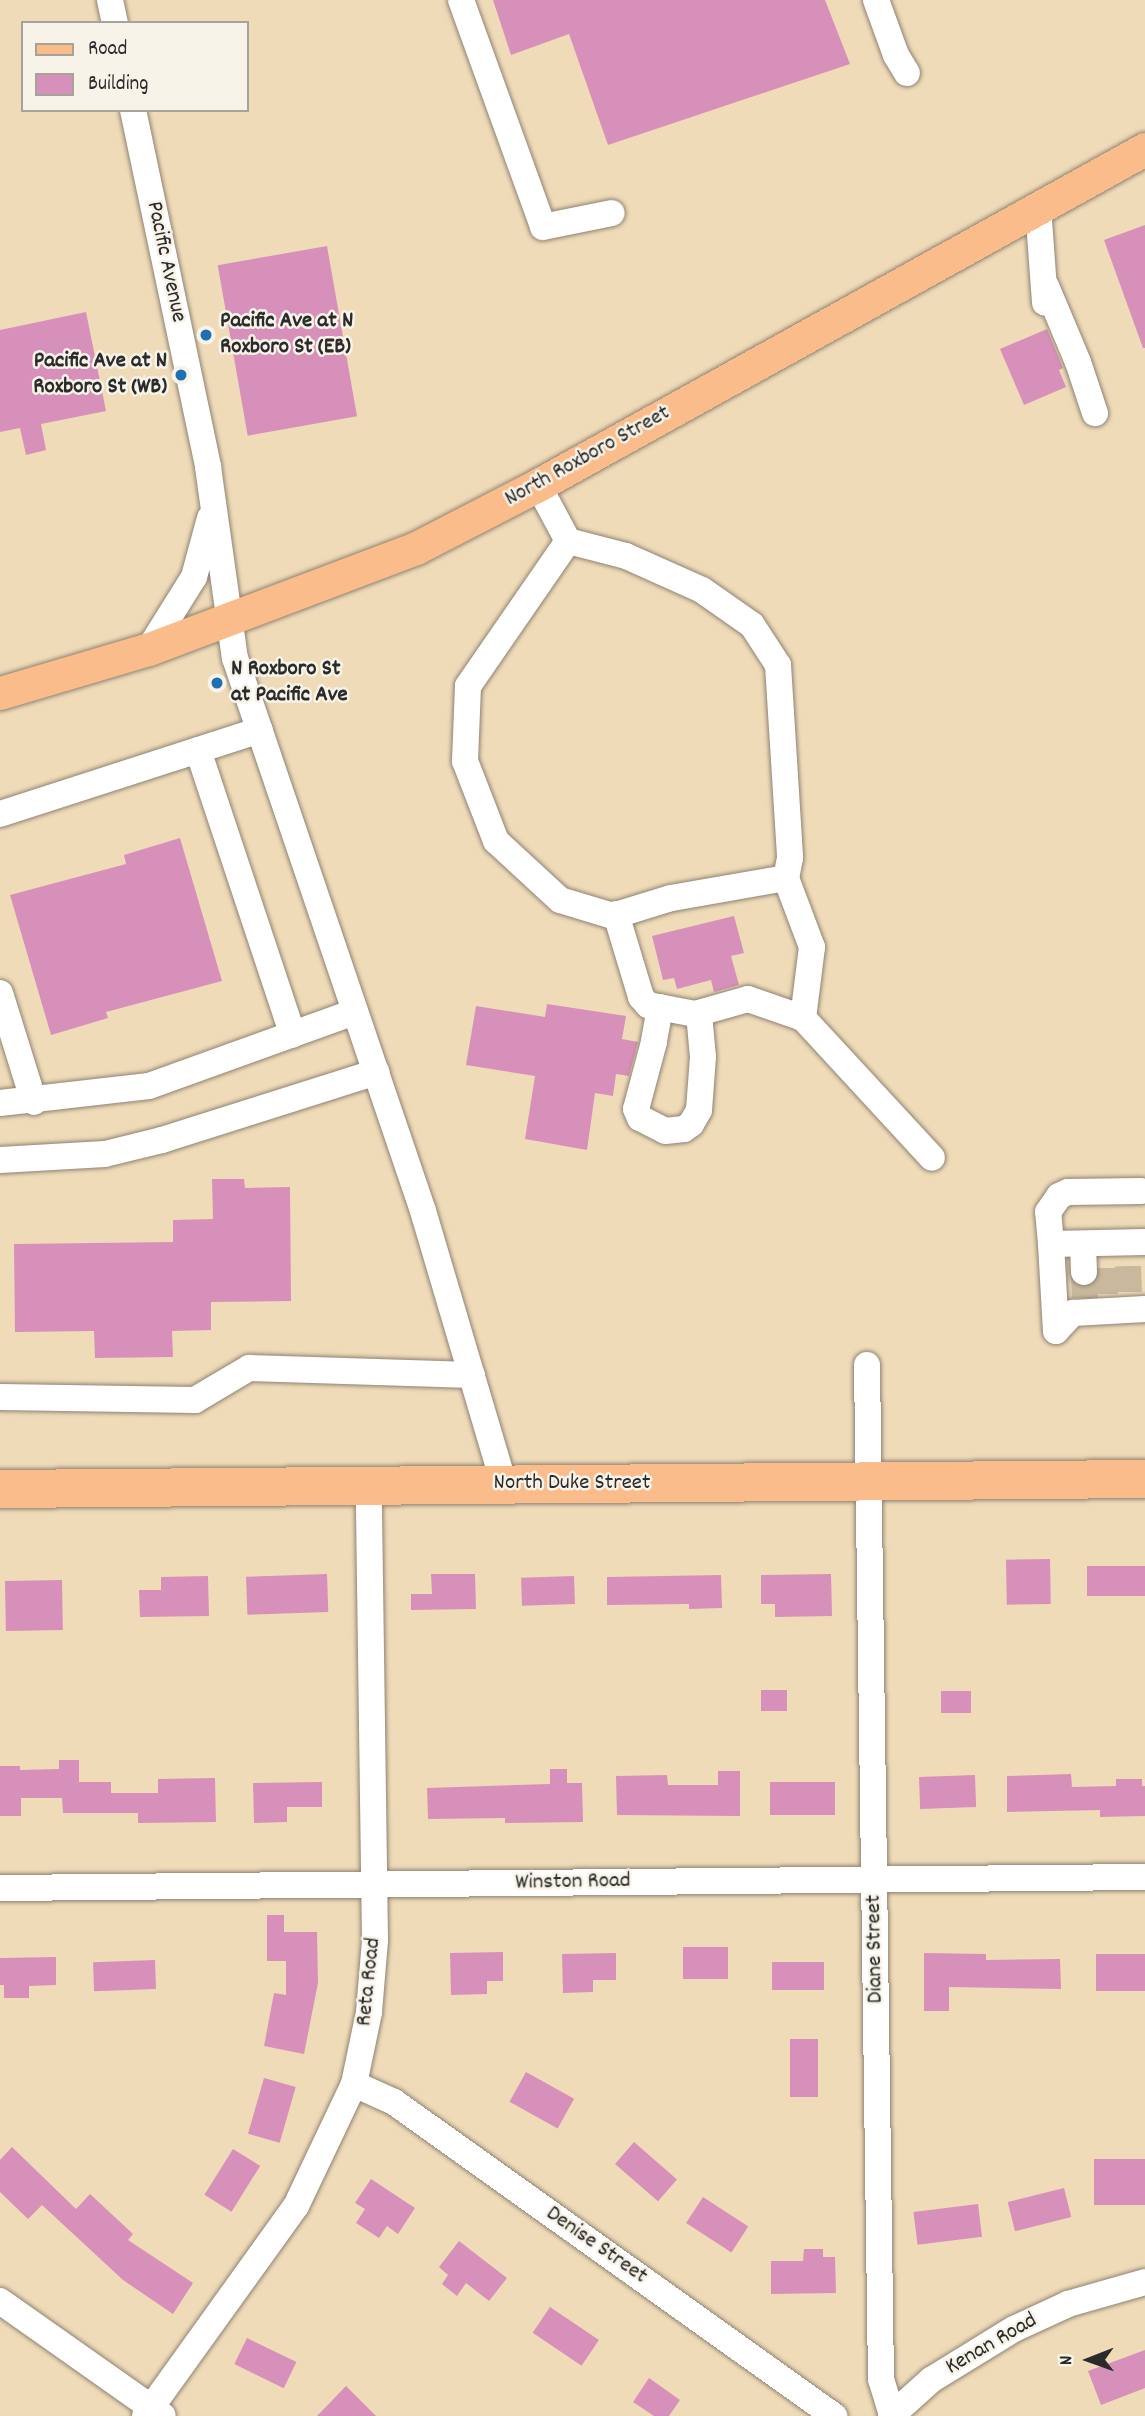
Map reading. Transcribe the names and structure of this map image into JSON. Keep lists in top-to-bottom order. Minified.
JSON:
{"streets":{"highway":["North Duke Street"],"main road":["North Roxboro Street"],"street":["Pacific Avenue","Winston Road","Diane Street","Reta Road","Denise Street","Kenan Road"]},"crossings":[["Pacific Avenue","North Roxboro Street"],["Pacific Avenue","North Duke Street"],["North Duke Street","Diane Street"],["North Duke Street","Reta Road"],["Winston Road","Diane Street"],["Winston Road","Reta Road"],["Diane Street","Kenan Road"],["Reta Road","Denise Street"]],"places":["Pacific Ave at N Roxboro St (EB)","Pacific Ave at N Roxboro St (WB)","N Roxboro St at Pacific Ave"],"legend":["Road","Building"],"north":"left"}
